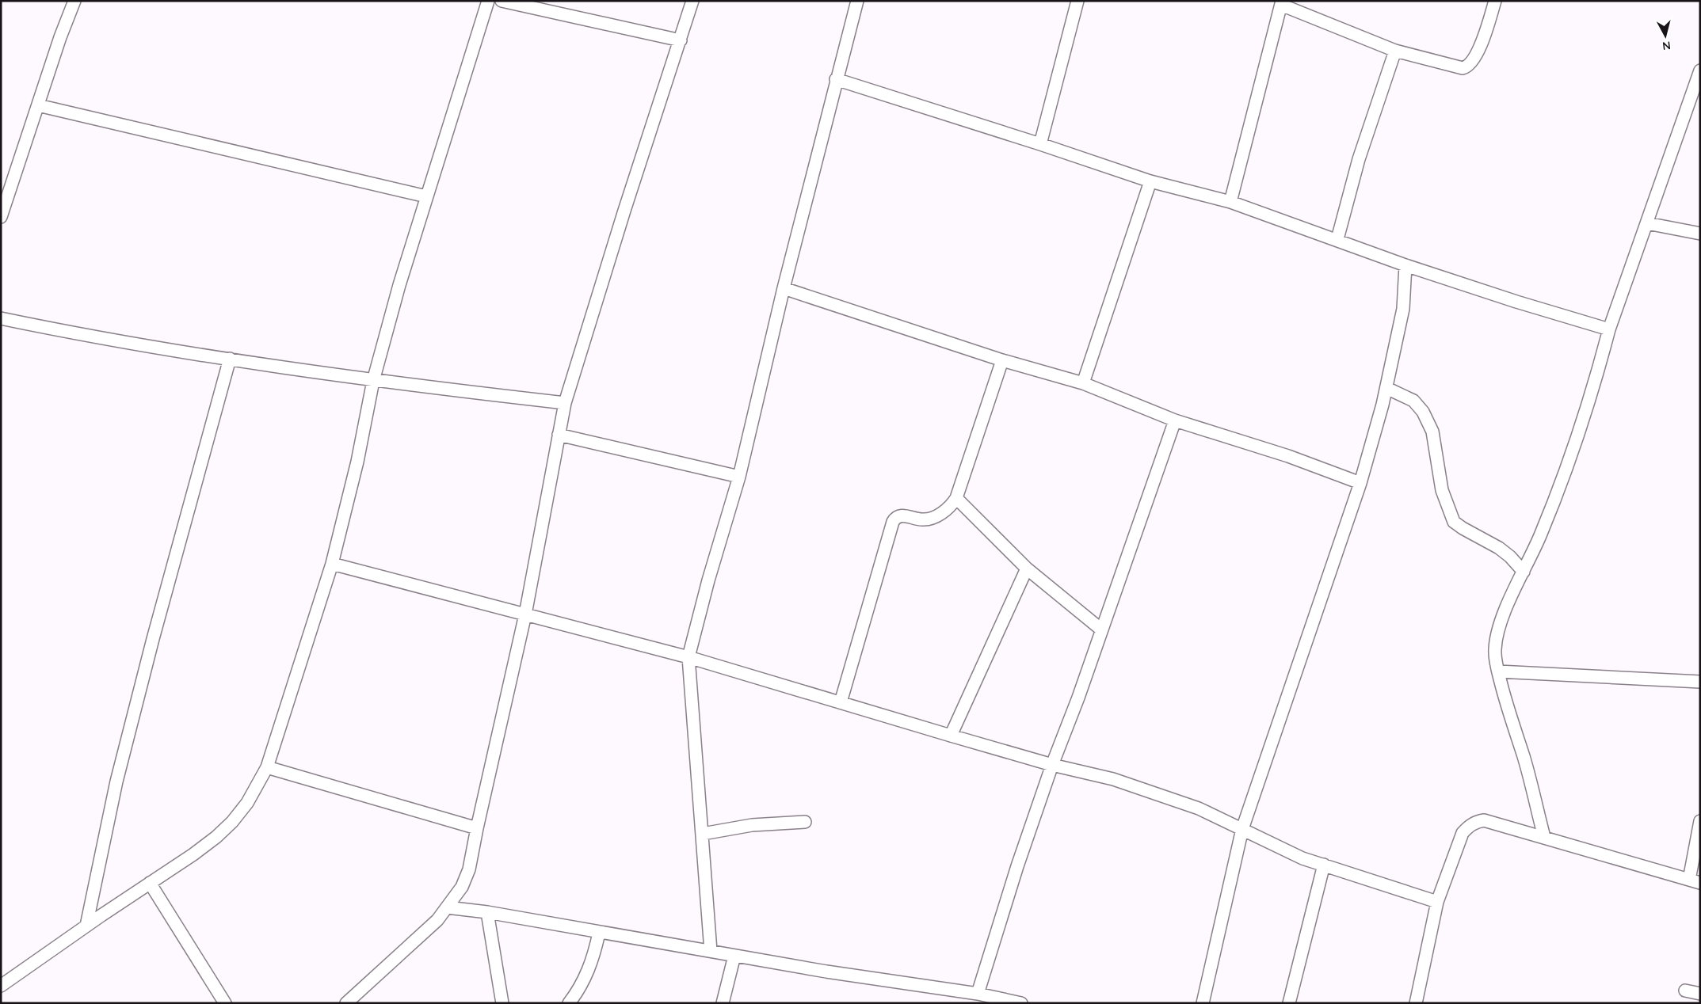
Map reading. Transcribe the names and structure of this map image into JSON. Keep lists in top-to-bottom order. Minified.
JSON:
{"north":"bottom"}
